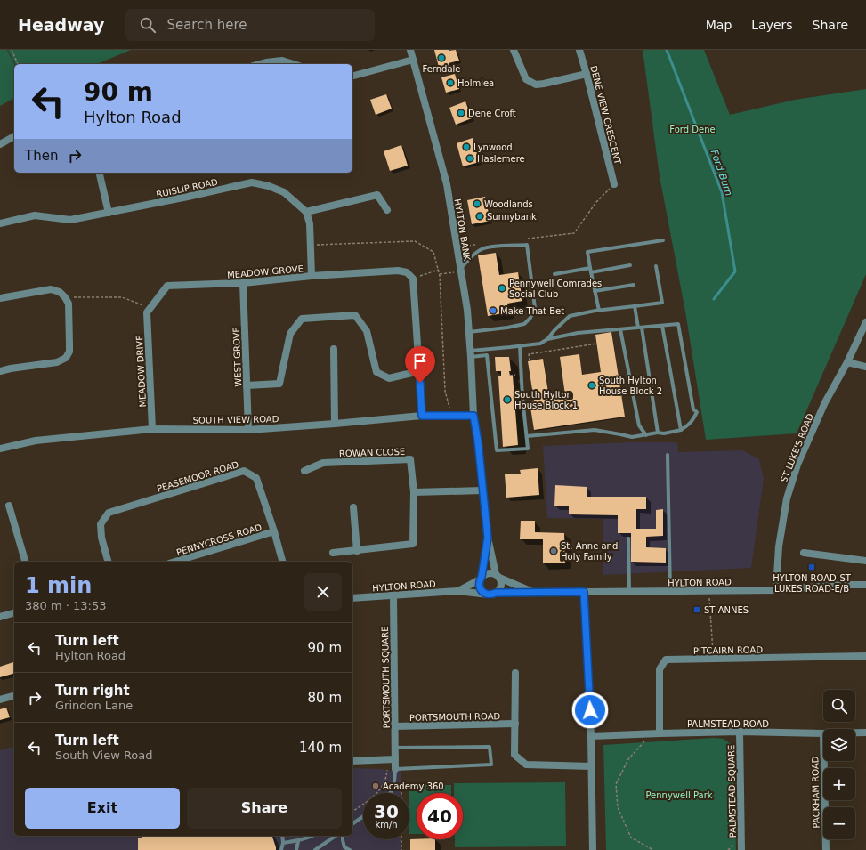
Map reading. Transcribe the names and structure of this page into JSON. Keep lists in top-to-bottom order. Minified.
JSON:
{"streets":{"street":["DENE VIEW CRESCENT","RUISLIP ROAD","HYLTON BANK","MEADOW GROVE","WEST GROVE","MEADOW DRIVE","SOUTH VIEW ROAD","ST LUKE'S ROAD","ROWAN CLOSE","PEASEMOOR ROAD","PENNYCROSS ROAD","HYLTON ROAD","PITCAIRN ROAD","PORTSMOUTH SQUARE","PORTSMOUTH ROAD","PALMSTEAD ROAD","PALMSTEAD SQUARE","PACKHAM ROAD"]},"crossings":[["HYLTON BANK","SOUTH VIEW ROAD"],["MEADOW GROVE","WEST GROVE"],["MEADOW GROVE","MEADOW DRIVE"],["WEST GROVE","SOUTH VIEW ROAD"],["MEADOW DRIVE","SOUTH VIEW ROAD"],["ST LUKE'S ROAD","HYLTON ROAD"],["PEASEMOOR ROAD","PENNYCROSS ROAD"],["HYLTON ROAD","PORTSMOUTH SQUARE"],["PITCAIRN ROAD","PALMSTEAD ROAD"],["PORTSMOUTH SQUARE","PORTSMOUTH ROAD"],["PALMSTEAD ROAD","PALMSTEAD SQUARE"]],"water":["Ford Burn"],"parks":["Ford Dene","Pennywell Park"],"places":{"other":["Ferndale","Holmlea","Dene Croft","Lynwood","Haslemere","Woodlands","Sunnybank","Pennywell Comrades Social Club","Make That Bet","South Hylton House Block 2","South Hylton House Block 1","St. Anne and Holy Family","Academy 360"],"transit":["HYLTON ROAD-ST LUKES ROAD-E/B","ST ANNES"]},"page":{"header":"Headway","search":"Search here","nav":["Map","Layers","Share"],"turn":["90 m","Hylton Road"],"then":"Then","heading":["1 min","380 m · 13:53"],"list":[{"name":"Turn left","note":"Hylton Road","value":"90 m"},{"name":"Turn right","note":"Grindon Lane","value":"80 m"},{"name":"Turn left","note":"South View Road","value":"140 m"}],"map_buttons":["+","−"],"buttons":["Exit","Share"],"speed":"30 km/h","limit":"40"}}
